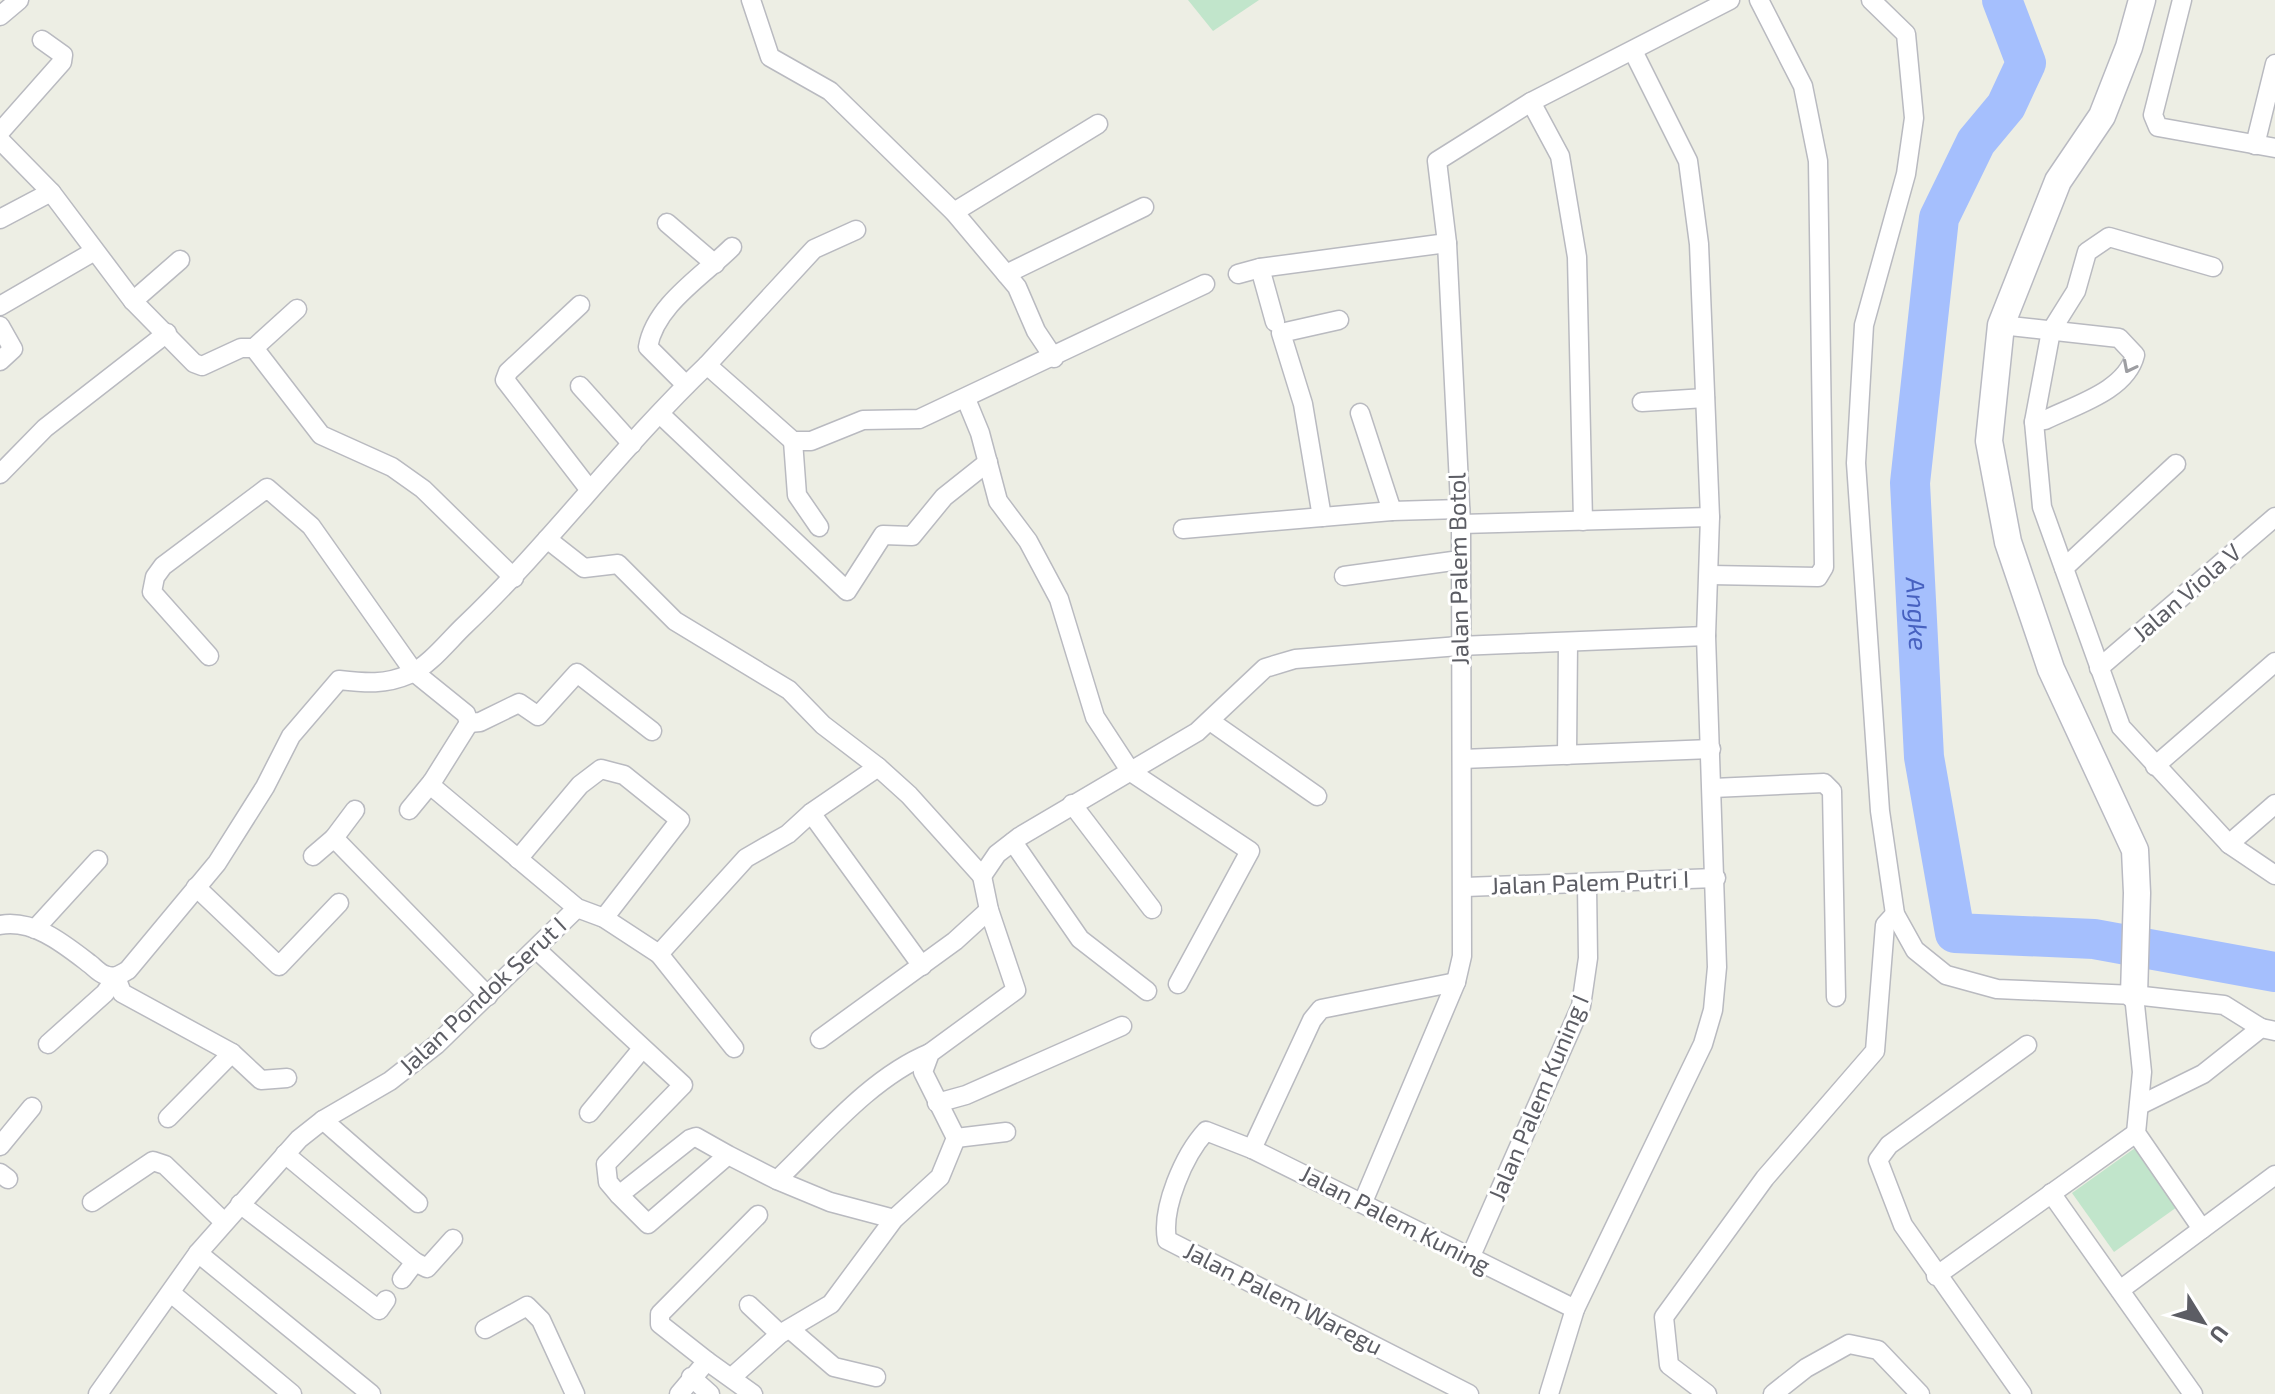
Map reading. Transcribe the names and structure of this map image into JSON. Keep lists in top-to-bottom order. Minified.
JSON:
{"streets":{"street":["Jalan Palem Botol","Jalan Viola V","Jalan Palem Putri I","Jalan Pondok Serut I","Jalan Palem Kuning I","Jalan Palem Kuning","Jalan Palem Waregu"]},"crossings":[["Jalan Palem Botol","Jalan Palem Putri I"],["Jalan Palem Botol","Jalan Palem Kuning"],["Jalan Palem Putri I","Jalan Palem Kuning I"],["Jalan Palem Kuning I","Jalan Palem Kuning"],["Jalan Palem Kuning","Jalan Palem Waregu"]],"water":["Angke"],"north":"bottom right"}
